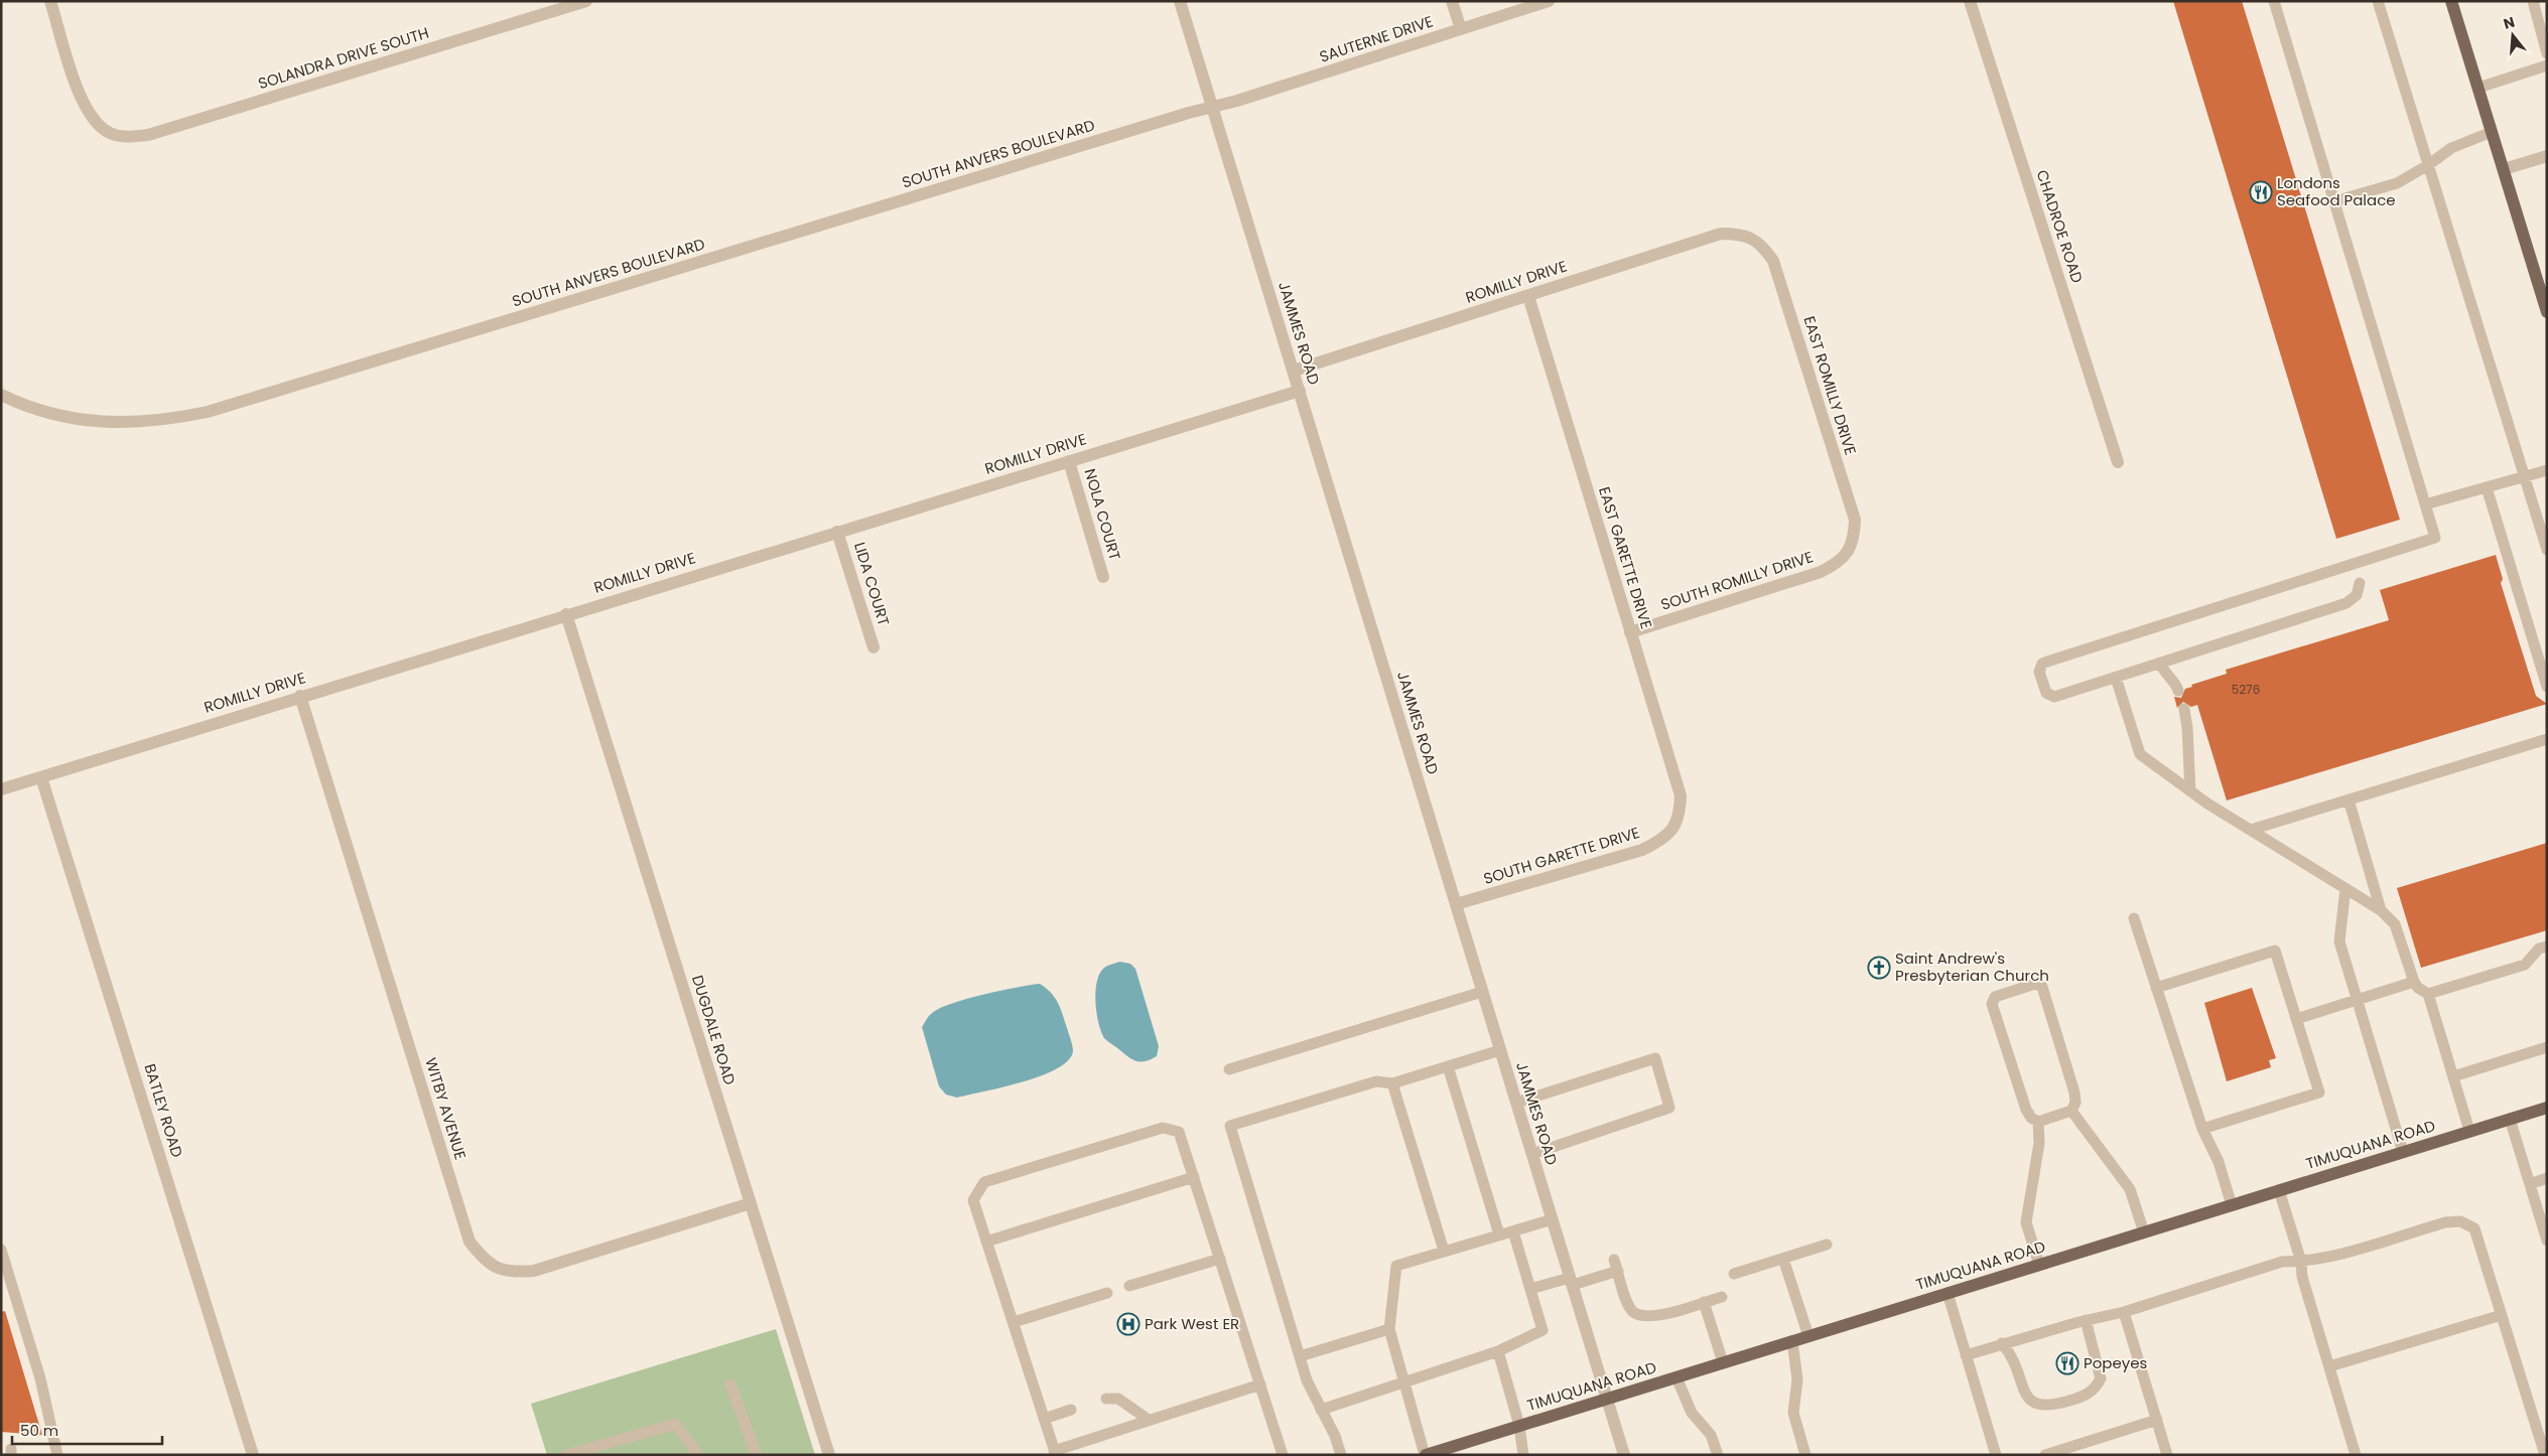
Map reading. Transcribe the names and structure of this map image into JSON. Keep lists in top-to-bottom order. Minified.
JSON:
{"streets":{"main road":["TIMUQUANA ROAD"],"street":["SAUTERNE DRIVE","SOLANDRA DRIVE SOUTH","SOUTH ANVERS BOULEVARD","CHADROE ROAD","ROMILLY DRIVE","JAMMES ROAD","EAST ROMILLY DRIVE","NOLA COURT","EAST GARETTE DRIVE","SOUTH ROMILLY DRIVE","LIDA COURT","SOUTH GARETTE DRIVE","DUGDALE ROAD","WITBY AVENUE","BATLEY ROAD"]},"crossings":[["SAUTERNE DRIVE","SOUTH ANVERS BOULEVARD"],["SAUTERNE DRIVE","JAMMES ROAD"],["SOUTH ANVERS BOULEVARD","JAMMES ROAD"],["ROMILLY DRIVE","JAMMES ROAD"],["ROMILLY DRIVE","EAST ROMILLY DRIVE"],["ROMILLY DRIVE","NOLA COURT"],["ROMILLY DRIVE","EAST GARETTE DRIVE"],["ROMILLY DRIVE","LIDA COURT"],["ROMILLY DRIVE","DUGDALE ROAD"],["ROMILLY DRIVE","WITBY AVENUE"],["ROMILLY DRIVE","BATLEY ROAD"],["JAMMES ROAD","SOUTH GARETTE DRIVE"],["JAMMES ROAD","TIMUQUANA ROAD"],["EAST ROMILLY DRIVE","SOUTH ROMILLY DRIVE"],["EAST GARETTE DRIVE","SOUTH ROMILLY DRIVE"],["EAST GARETTE DRIVE","SOUTH GARETTE DRIVE"],["DUGDALE ROAD","WITBY AVENUE"]],"places":{"restaurant":["Londons Seafood Palace","Popeyes"],"church":["Saint Andrew's Presbyterian Church"],"hospital":["Park West ER"]},"house_numbers":["5276"],"scale_bar":"50 m","north":"top"}
